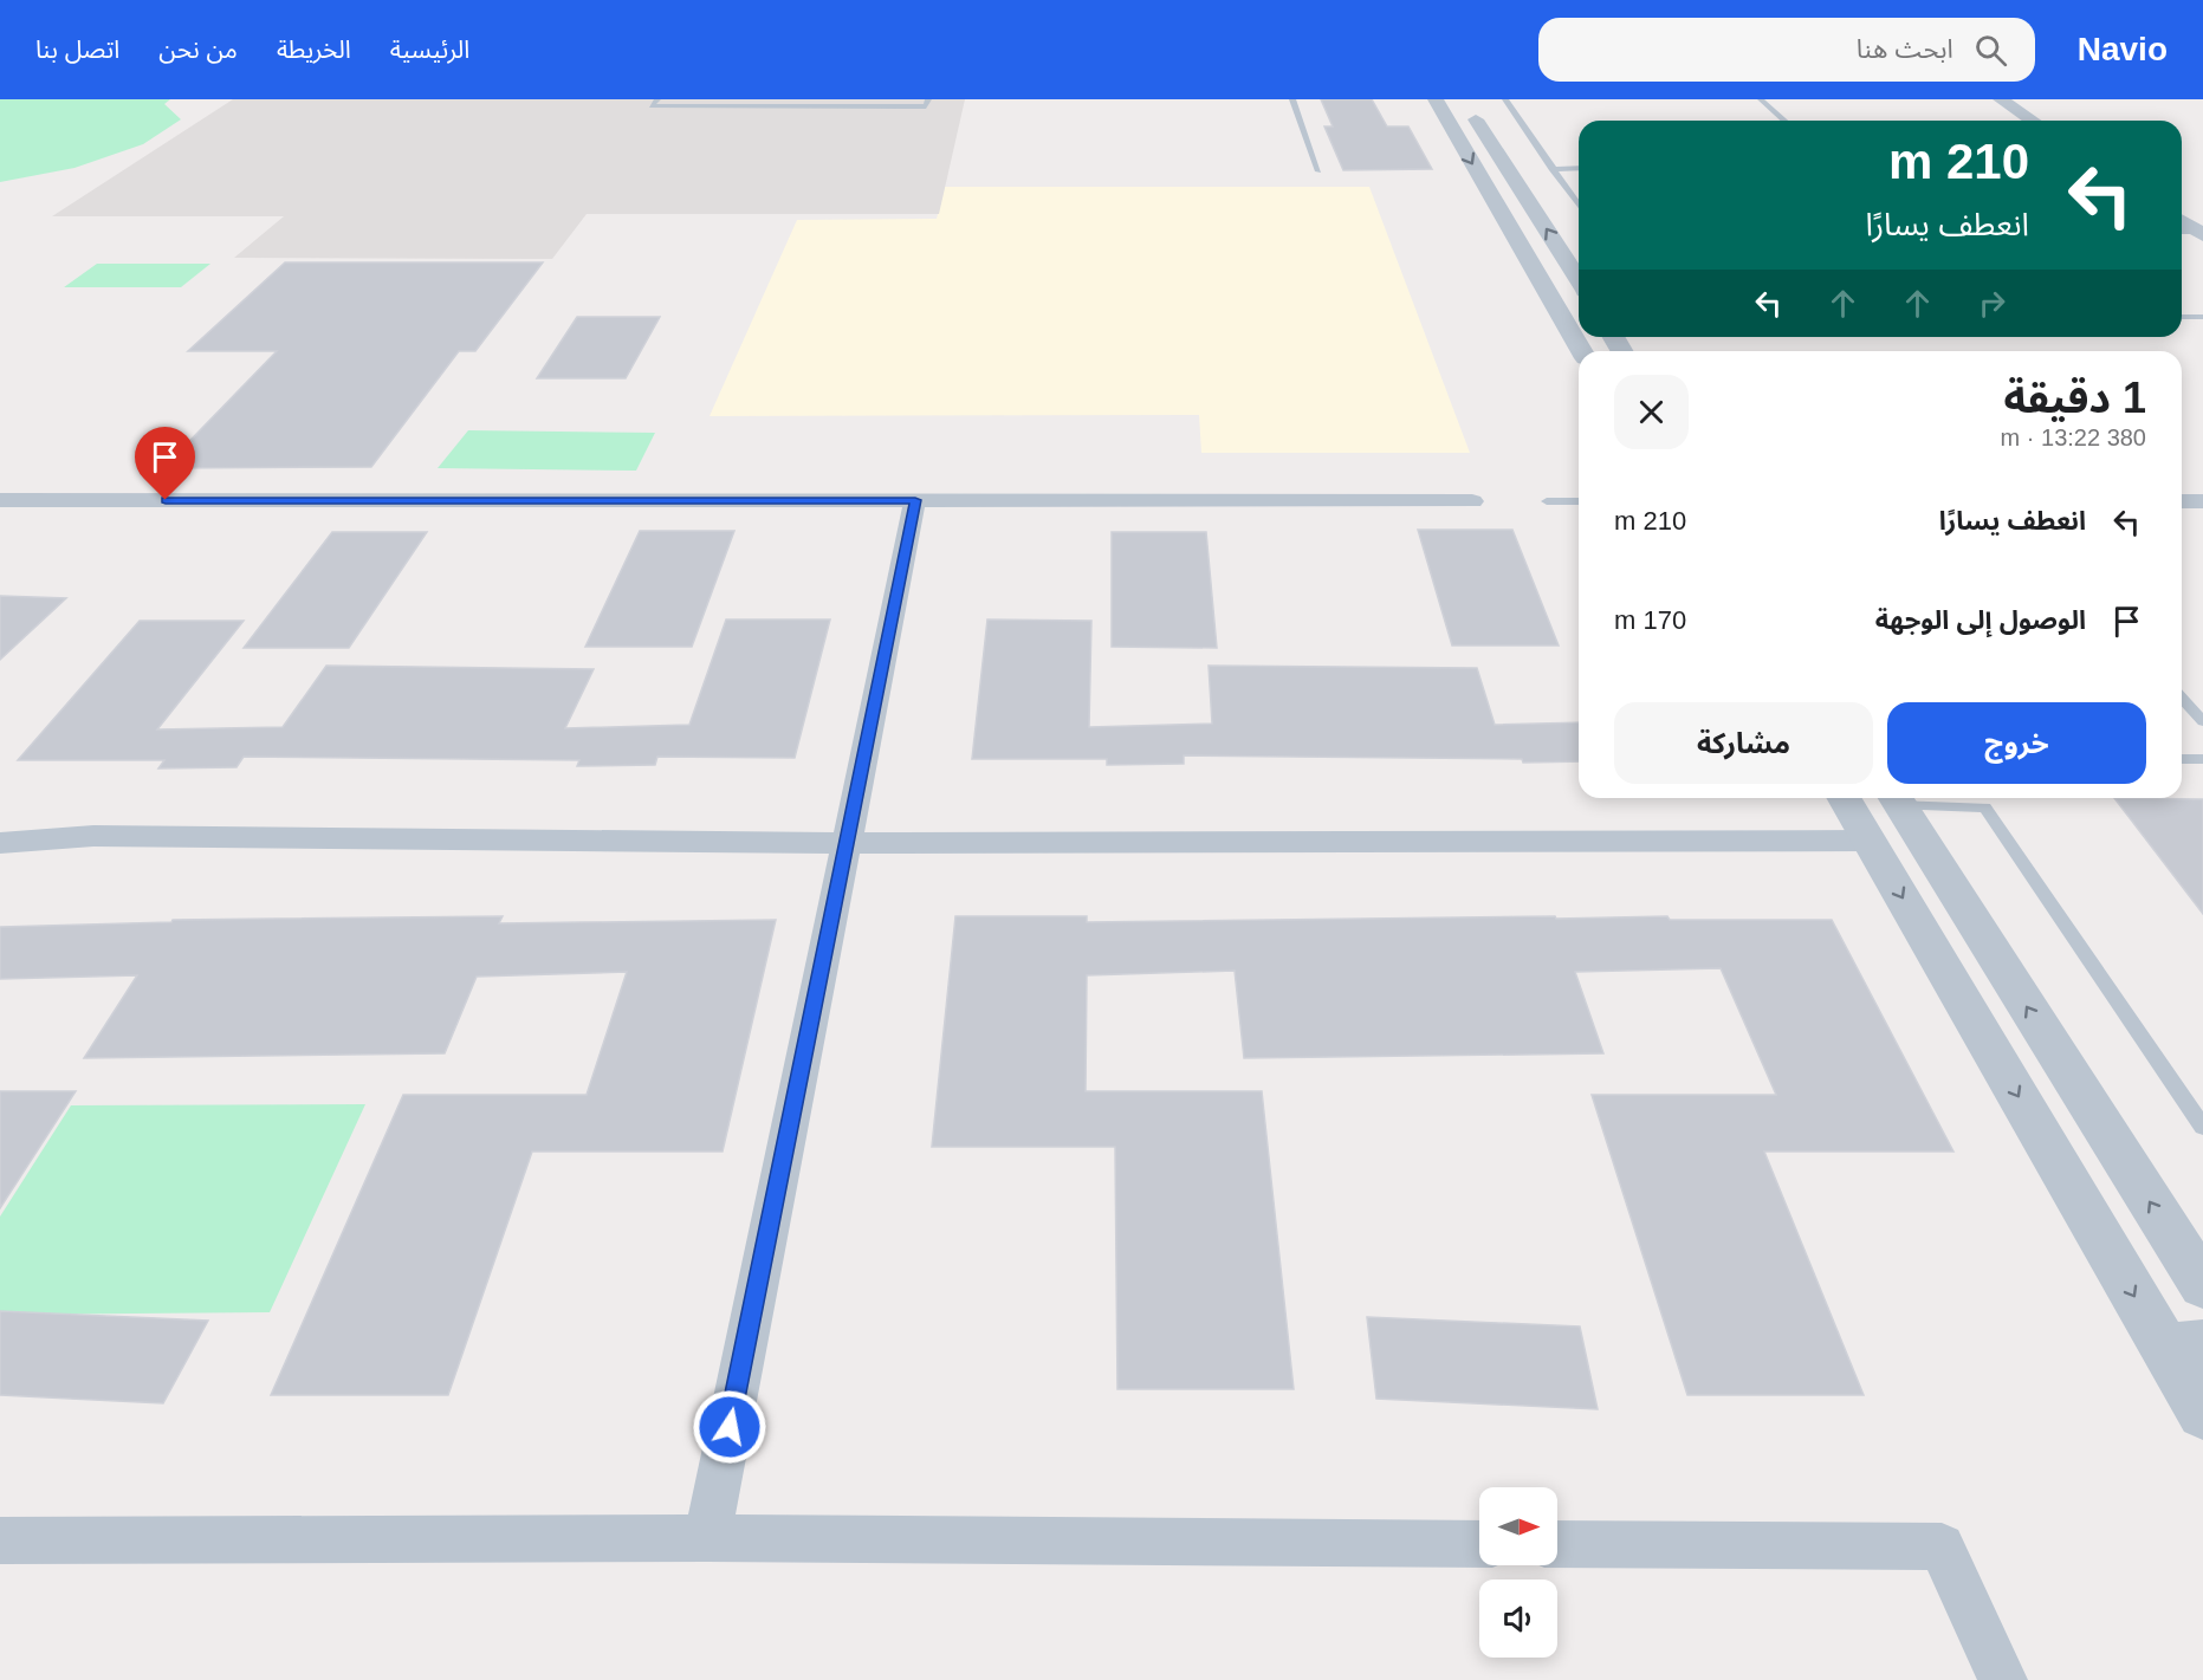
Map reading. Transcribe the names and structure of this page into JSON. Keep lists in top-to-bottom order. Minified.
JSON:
{"north":"right","page":{"header":"Navio","search":"ابحث هنا","nav":["الرئيسية","الخريطة","من نحن","اتصل بنا"],"turn":["210 m","انعطف يسارًا"],"heading":["1 دقيقة","380 m · 13:22"],"list":[{"name":"انعطف يسارًا","value":"210 m"},{"name":"الوصول إلى الوجهة","value":"170 m"}],"buttons":["خروج","مشاركة"]}}
